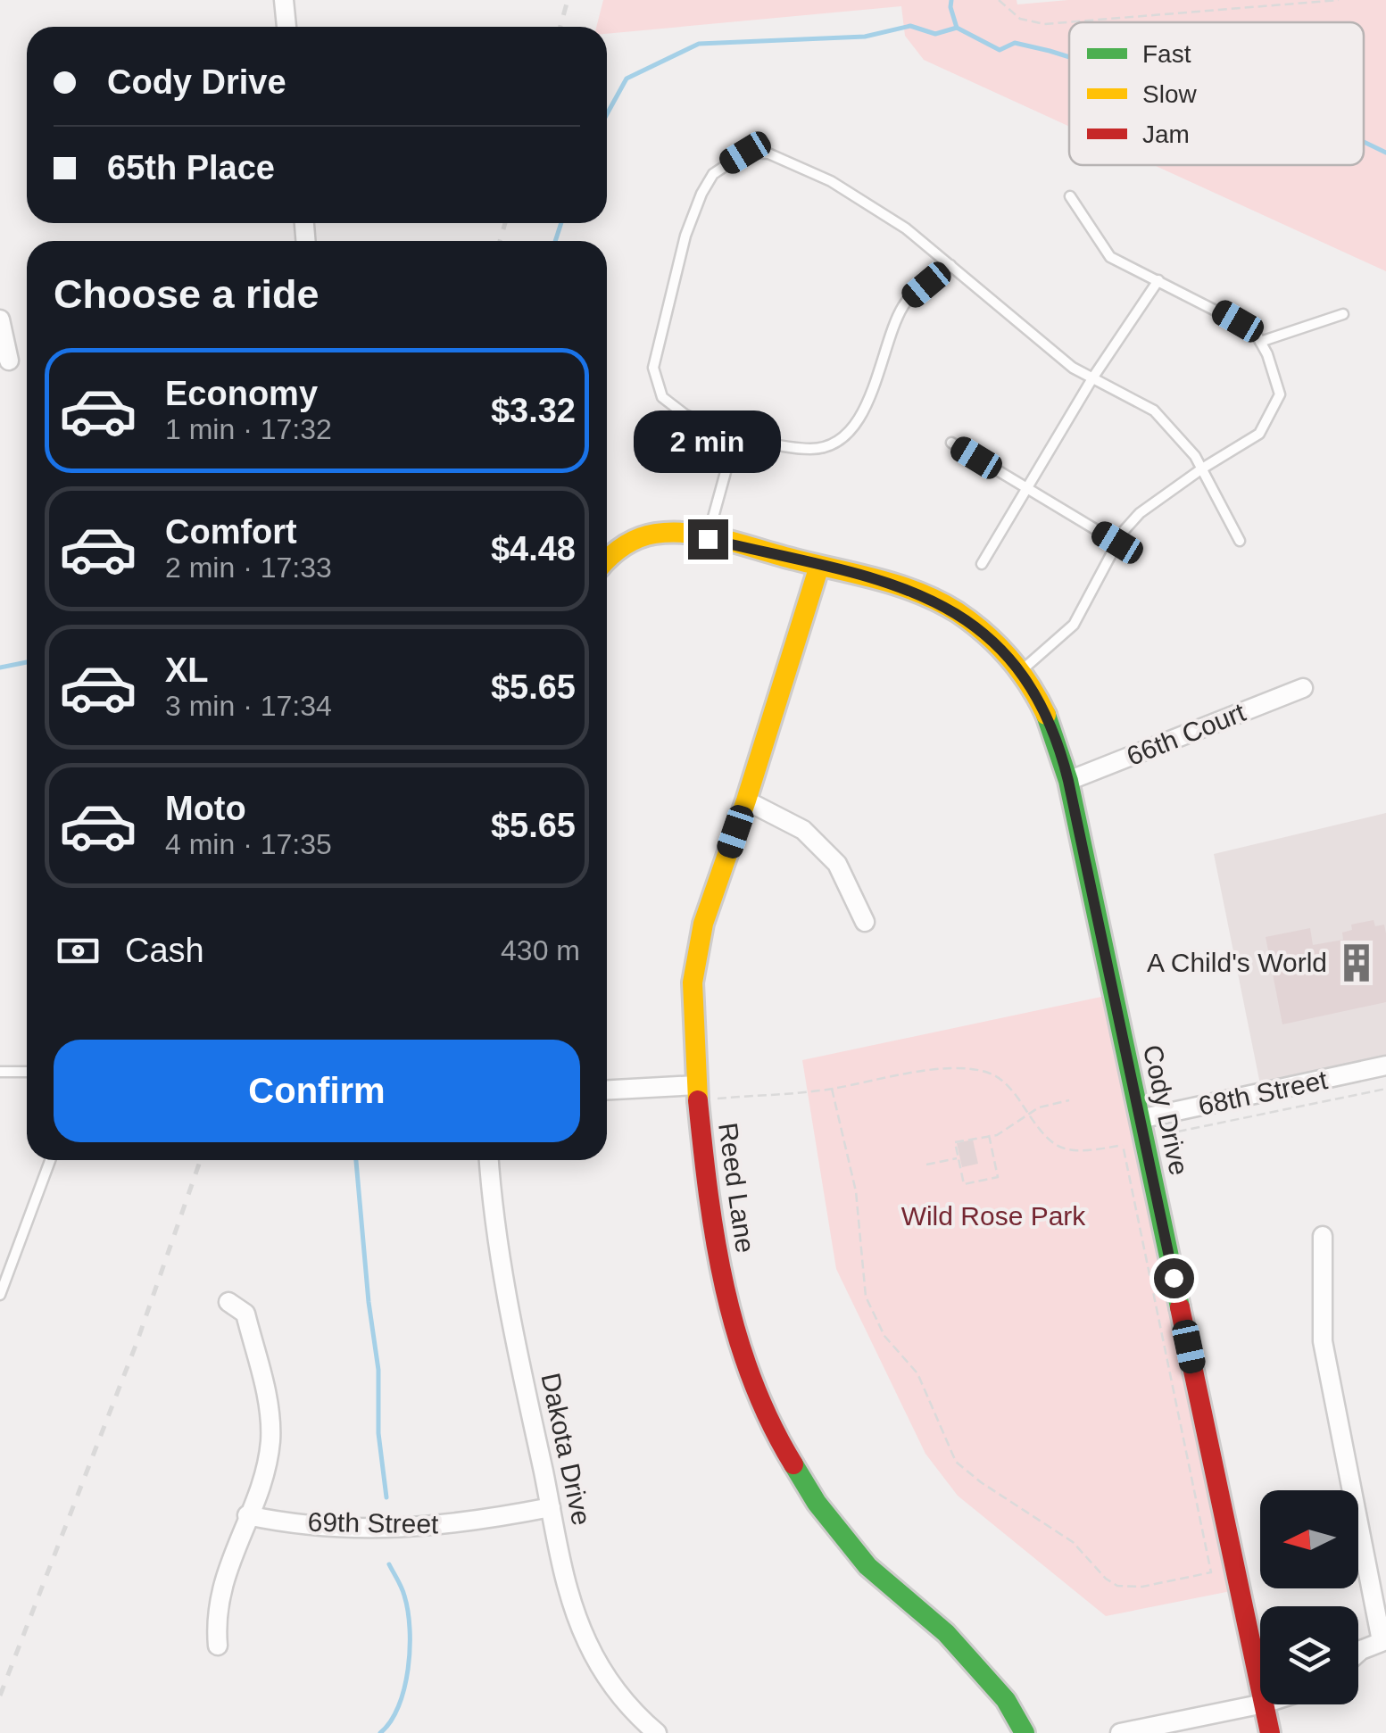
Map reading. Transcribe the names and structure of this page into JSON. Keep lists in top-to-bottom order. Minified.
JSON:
{"streets":{"street":["66th Court","68th Street","Cody Drive","Reed Lane","Dakota Drive","69th Street"]},"crossings":[["66th Court","Cody Drive"],["68th Street","Cody Drive"],["Cody Drive","Reed Lane"],["Dakota Drive","69th Street"]],"parks":["Wild Rose Park"],"places":{"building":["A Child's World"]},"legend":["Fast","Slow","Jam"],"north":"left","page":{"banner":["Cody Drive","65th Place"],"heading":"Choose a ride","list":[{"name":"Economy","note":"1 min · 17:32","value":"$3.32"},{"name":"Comfort","note":"2 min · 17:33","value":"$4.48"},{"name":"XL","note":"3 min · 17:34","value":"$5.65"},{"name":"Moto","note":"4 min · 17:35","value":"$5.65"}],"bubble":"2 min","pay":["Cash","430 m"],"buttons":"Confirm"}}
